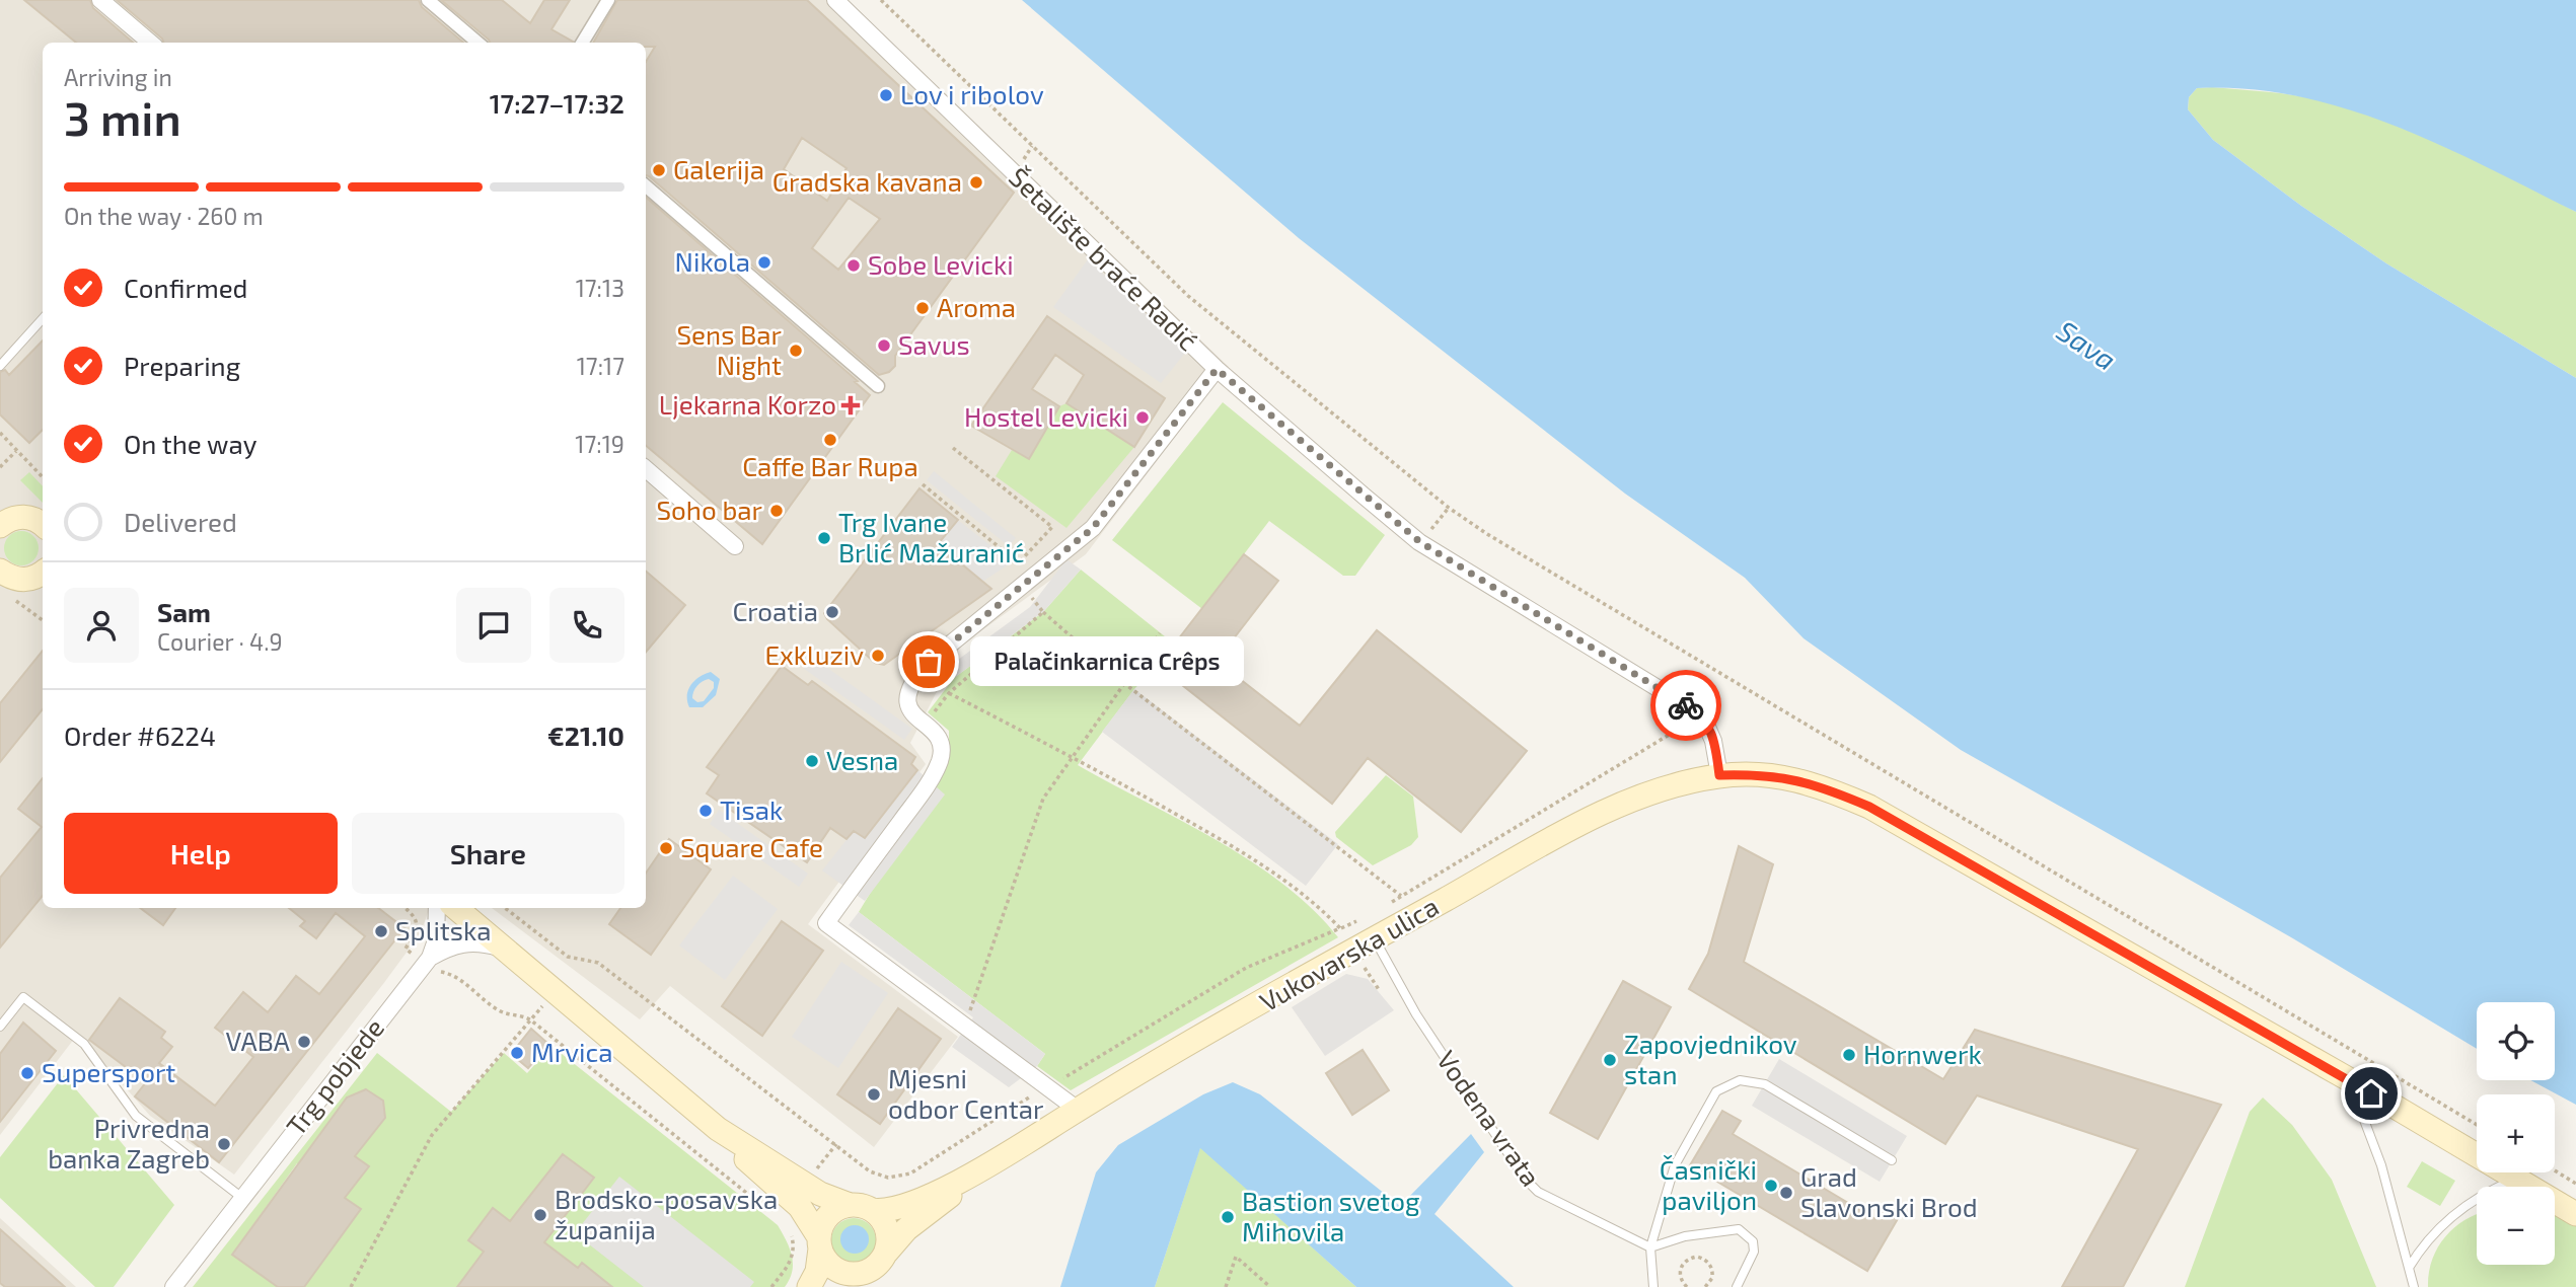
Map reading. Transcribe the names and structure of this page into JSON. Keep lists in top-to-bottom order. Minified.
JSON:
{"streets":{"main road":["Vukovarska ulica"],"street":["Šetalište braće Radić","Trg pobjede"],"lane":["Vodena vrata"]},"crossings":[["Vukovarska ulica","Vodena vrata"]],"water":["Sava"],"places":{"other":["Lov i ribolov","Galerija","Gradska kavana","Nikola","Sobe Levicki","Aroma","Savus","Sens Bar Night","Hostel Levicki","Caffe Bar Rupa","Soho bar","Trg Ivane Brlić Mažuranić","Croatia","Exkluziv","Palačinkarnica Crêps","Vesna","Tisak","Square Cafe","Splitska","VABA","Mrvica","Hornwerk","Zapovjednikov stan","Supersport","Mjesni odbor Centar","Privredna banka Zagreb","Časnički paviljon","Grad Slavonski Brod","Brodsko-posavska županija","Bastion svetog Mihovila"],"health":["Ljekarna Korzo"]},"page":{"heading":["3 min","Arriving in","17:27–17:32"],"panel":["Sam","Courier · 4.9","Order #6224","€21.10"],"bar":"On the way · 260 m","list":[["Confirmed","17:13"],["Preparing","17:17"],["On the way","17:19"],"Delivered"],"bubble":"Palačinkarnica Crêps","buttons":["Help","Share"],"map_buttons":["+","−"]}}
